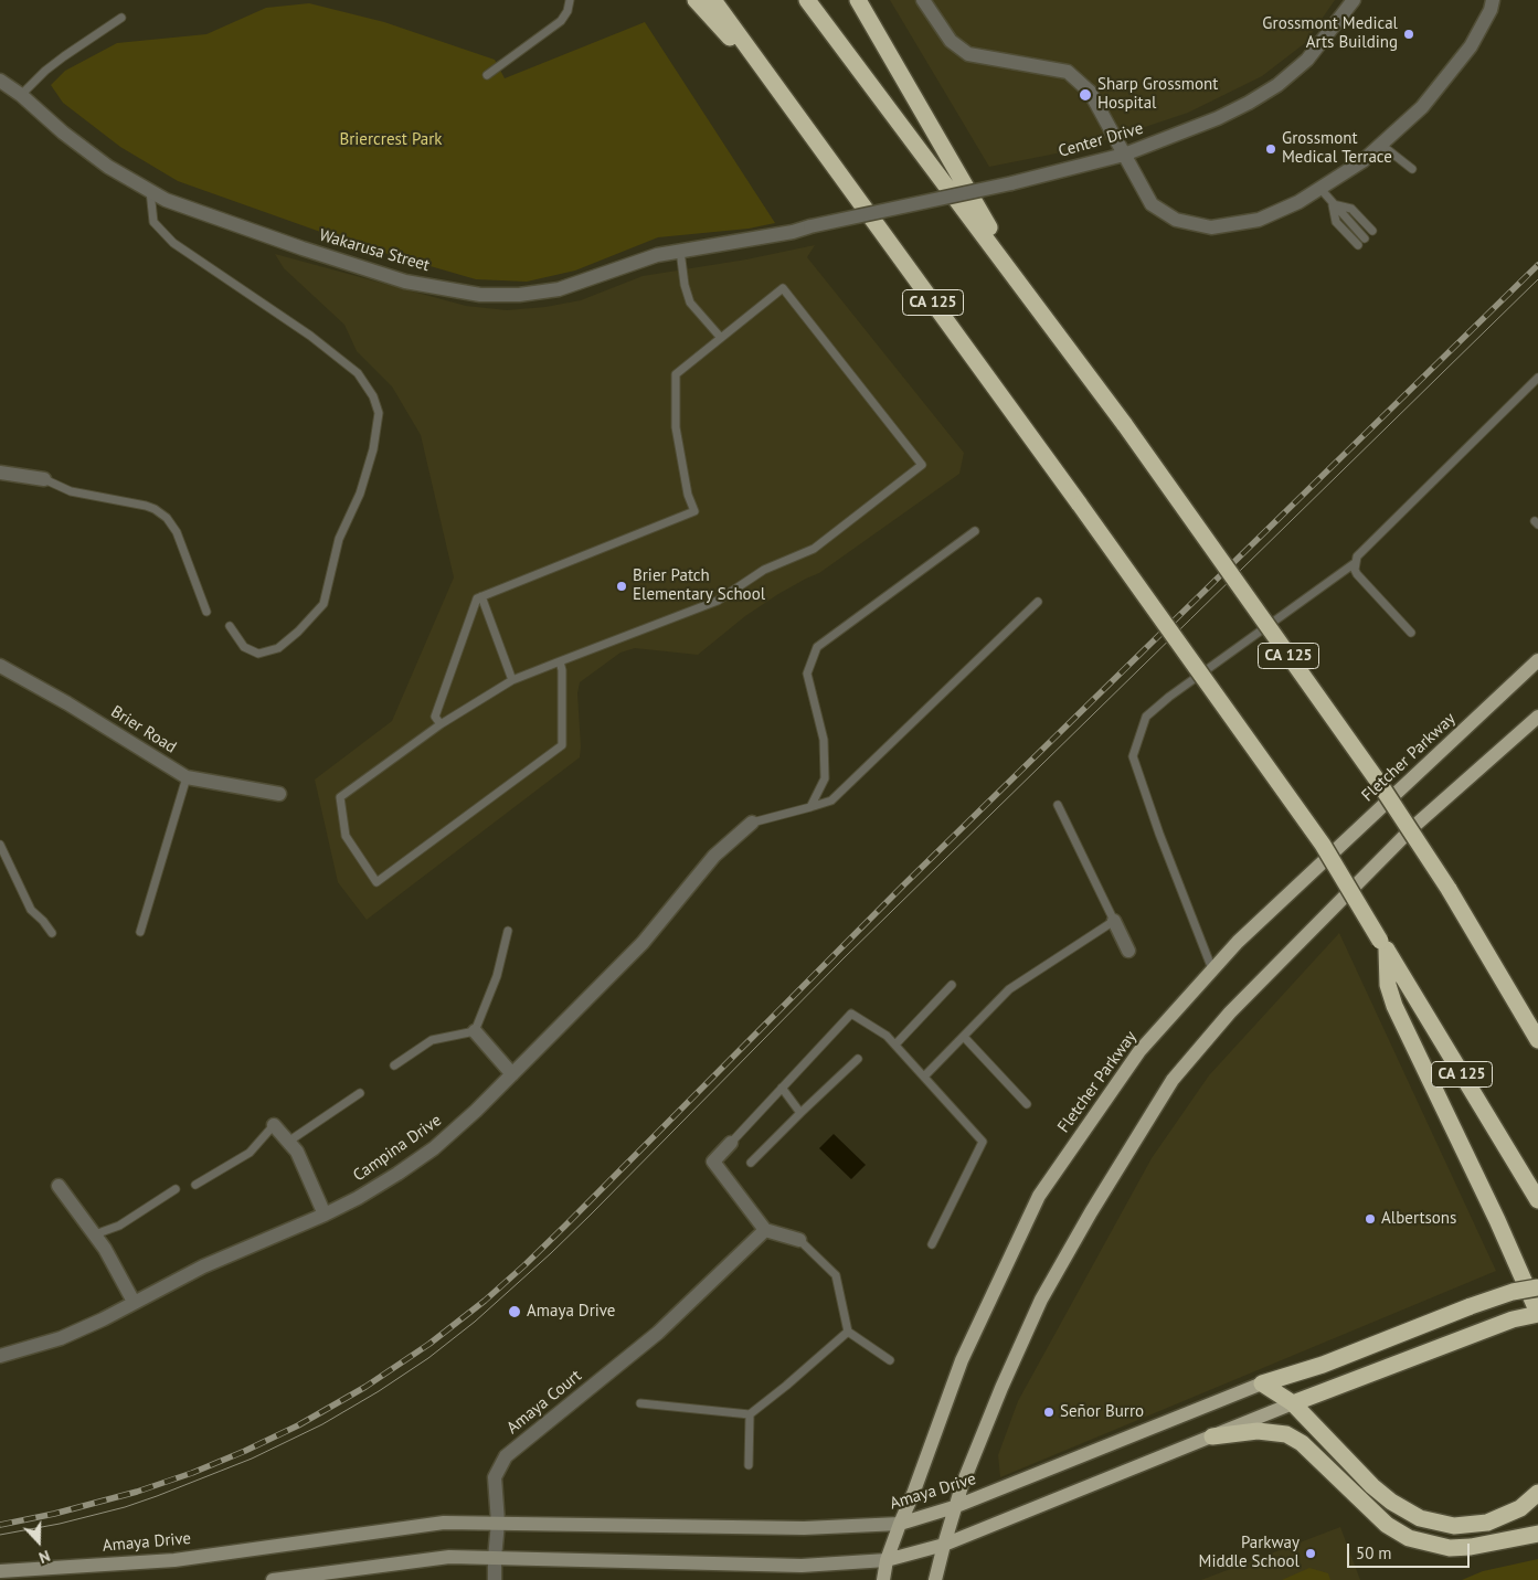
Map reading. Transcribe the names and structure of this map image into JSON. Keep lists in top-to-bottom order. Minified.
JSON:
{"streets":{"highway":["CA 125"],"main road":["Fletcher Parkway","Amaya Drive"],"street":["Center Drive","Wakarusa Street","Brier Road","Campina Drive","Amaya Court"]},"crossings":[["Center Drive","Wakarusa Street"],["Fletcher Parkway","Amaya Drive"],["Amaya Court","Amaya Drive"]],"parks":["Briercrest Park"],"places":["Grossmont Medical Arts Building","Sharp Grossmont Hospital","Grossmont Medical Terrace","Brier Patch Elementary School","Albertsons","Amaya Drive","Señor Burro","Parkway Middle School"],"scale_bar":"50 m","north":"bottom"}
